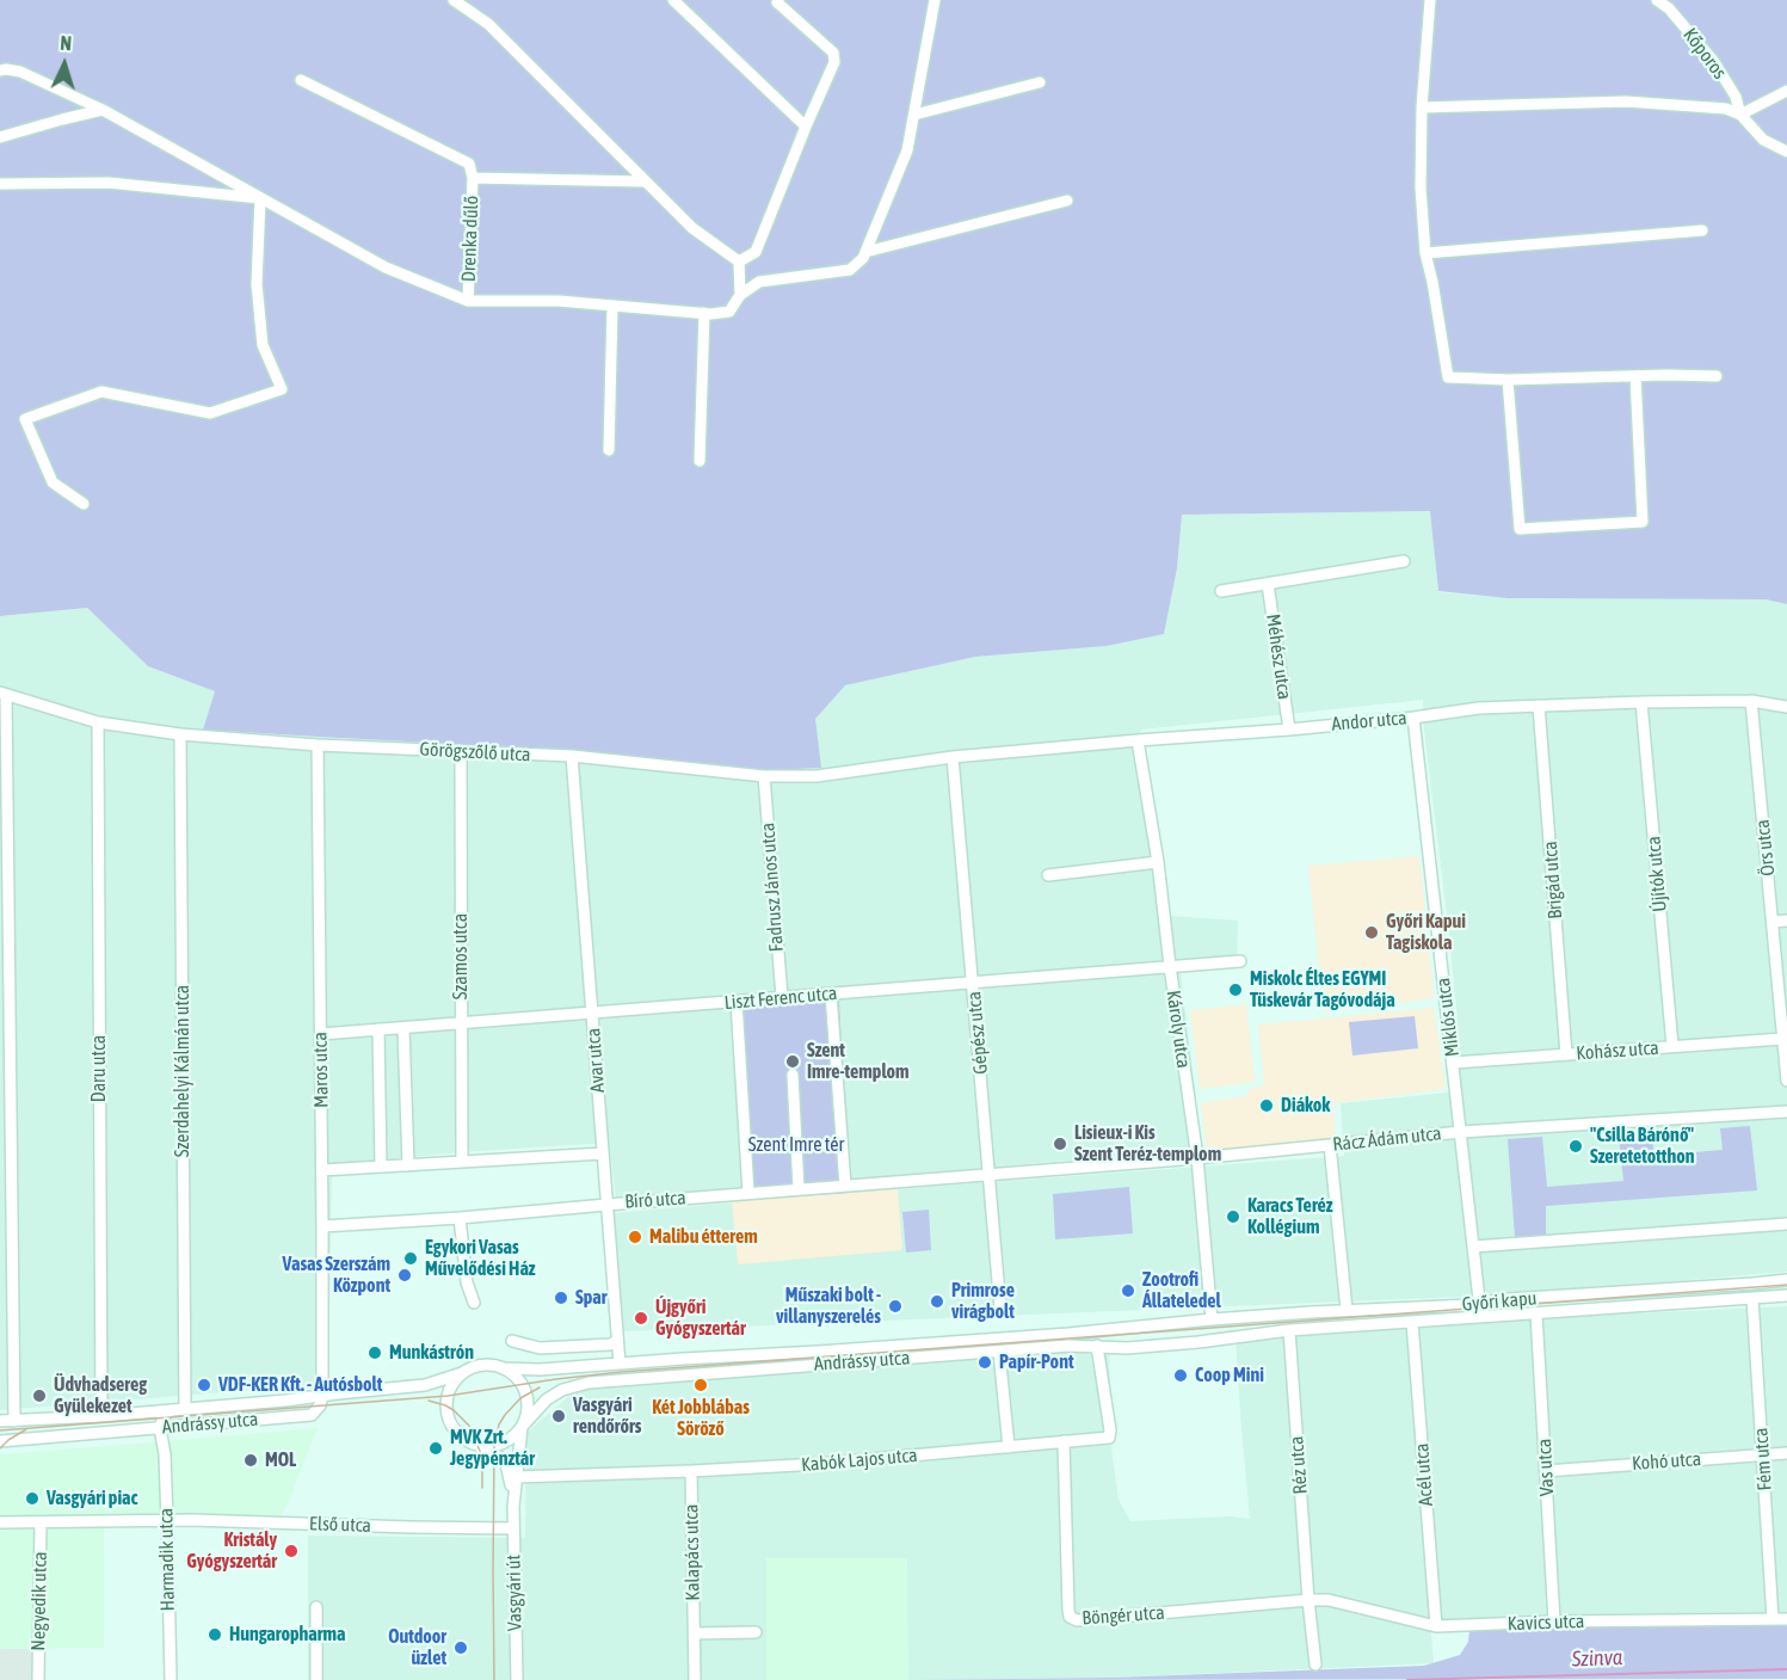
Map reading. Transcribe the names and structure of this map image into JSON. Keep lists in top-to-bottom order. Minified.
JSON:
{"streets":{"street":["Kőporos","Drenka dűlő","Méhész utca","Andor utca","Görögszőlő utca","Örs utca","Újítók utca","Brigád utca","Fadrusz János utca","Szamos utca","Liszt Ferenc utca","Miklós utca","Károly utca","Gépész utca","Kohász utca","Avar utca","Daru utca","Maros utca","Szerdahelyi Kálmán utca","Rácz Ádám utca","Bíró utca","Győri kapu","Andrássy utca","Fém utca","Kabók Lajos utca","Kohó utca","Réz utca","Vas utca","Acél utca","Első utca","Kalapács utca","Harmadik utca","Vasgyári út","Negyedik utca","Böngér utca","Kavics utca"]},"crossings":[["Méhész utca","Andor utca"],["Andor utca","Görögszőlő utca"],["Andor utca","Örs utca"],["Andor utca","Újítók utca"],["Andor utca","Brigád utca"],["Andor utca","Miklós utca"],["Andor utca","Károly utca"],["Andor utca","Gépész utca"],["Görögszőlő utca","Fadrusz János utca"],["Görögszőlő utca","Szamos utca"],["Görögszőlő utca","Gépész utca"],["Görögszőlő utca","Avar utca"],["Görögszőlő utca","Daru utca"],["Görögszőlő utca","Maros utca"],["Görögszőlő utca","Szerdahelyi Kálmán utca"],["Örs utca","Kohász utca"],["Újítók utca","Kohász utca"],["Brigád utca","Kohász utca"],["Fadrusz János utca","Liszt Ferenc utca"],["Szamos utca","Liszt Ferenc utca"],["Liszt Ferenc utca","Károly utca"],["Liszt Ferenc utca","Gépész utca"],["Liszt Ferenc utca","Avar utca"],["Liszt Ferenc utca","Maros utca"],["Miklós utca","Kohász utca"],["Miklós utca","Rácz Ádám utca"],["Miklós utca","Győri kapu"],["Károly utca","Rácz Ádám utca"],["Károly utca","Győri kapu"],["Károly utca","Andrássy utca"],["Gépész utca","Rácz Ádám utca"],["Gépész utca","Bíró utca"],["Avar utca","Bíró utca"],["Avar utca","Andrássy utca"],["Daru utca","Andrássy utca"],["Maros utca","Bíró utca"],["Maros utca","Andrássy utca"],["Szerdahelyi Kálmán utca","Andrássy utca"],["Rácz Ádám utca","Bíró utca"],["Győri kapu","Andrássy utca"],["Győri kapu","Fém utca"],["Győri kapu","Réz utca"],["Győri kapu","Vas utca"],["Győri kapu","Acél utca"],["Andrássy utca","Kabók Lajos utca"],["Andrássy utca","Harmadik utca"],["Andrássy utca","Vasgyári út"],["Fém utca","Kohó utca"],["Fém utca","Kavics utca"],["Kabók Lajos utca","Kalapács utca"],["Kabók Lajos utca","Vasgyári út"],["Kabók Lajos utca","Böngér utca"],["Kohó utca","Vas utca"],["Réz utca","Böngér utca"],["Réz utca","Kavics utca"],["Vas utca","Kavics utca"],["Acél utca","Kavics utca"],["Első utca","Harmadik utca"],["Első utca","Vasgyári út"],["Első utca","Negyedik utca"],["Böngér utca","Kavics utca"]],"water":["Szinva"],"parks":["Szent Imre tér"],"places":["Győri Kapui Tagiskola","Miskolc Éltes EGYMI Tüskevár Tagóvodája","Szent Imre-templom","Diákok","Lisieux-i Kis Szent Teréz-templom","\"Csilla Bárónő\" Szeretetotthon","Karacs Teréz Kollégium","Malibu étterem","Egykori Vasas Művelődési Ház","Vasas Szerszám Központ","Zootrofi Állateledel","Spar","Primrose virágbolt","Műszaki bolt - villanyszerelés","Újgyőri Gyógyszertár","Munkástrón","Papír-Pont","Coop Mini","VDF-KER Kft. - Autósbolt","Két Jobblábas Söröző","Üdvhadsereg Gyülekezet","Vasgyári rendőrőrs","MVK Zrt. Jegypénztár","MOL","Vasgyári piac","Kristály Gyógyszertár","Hungaropharma","Outdoor üzlet"],"north":"top"}
